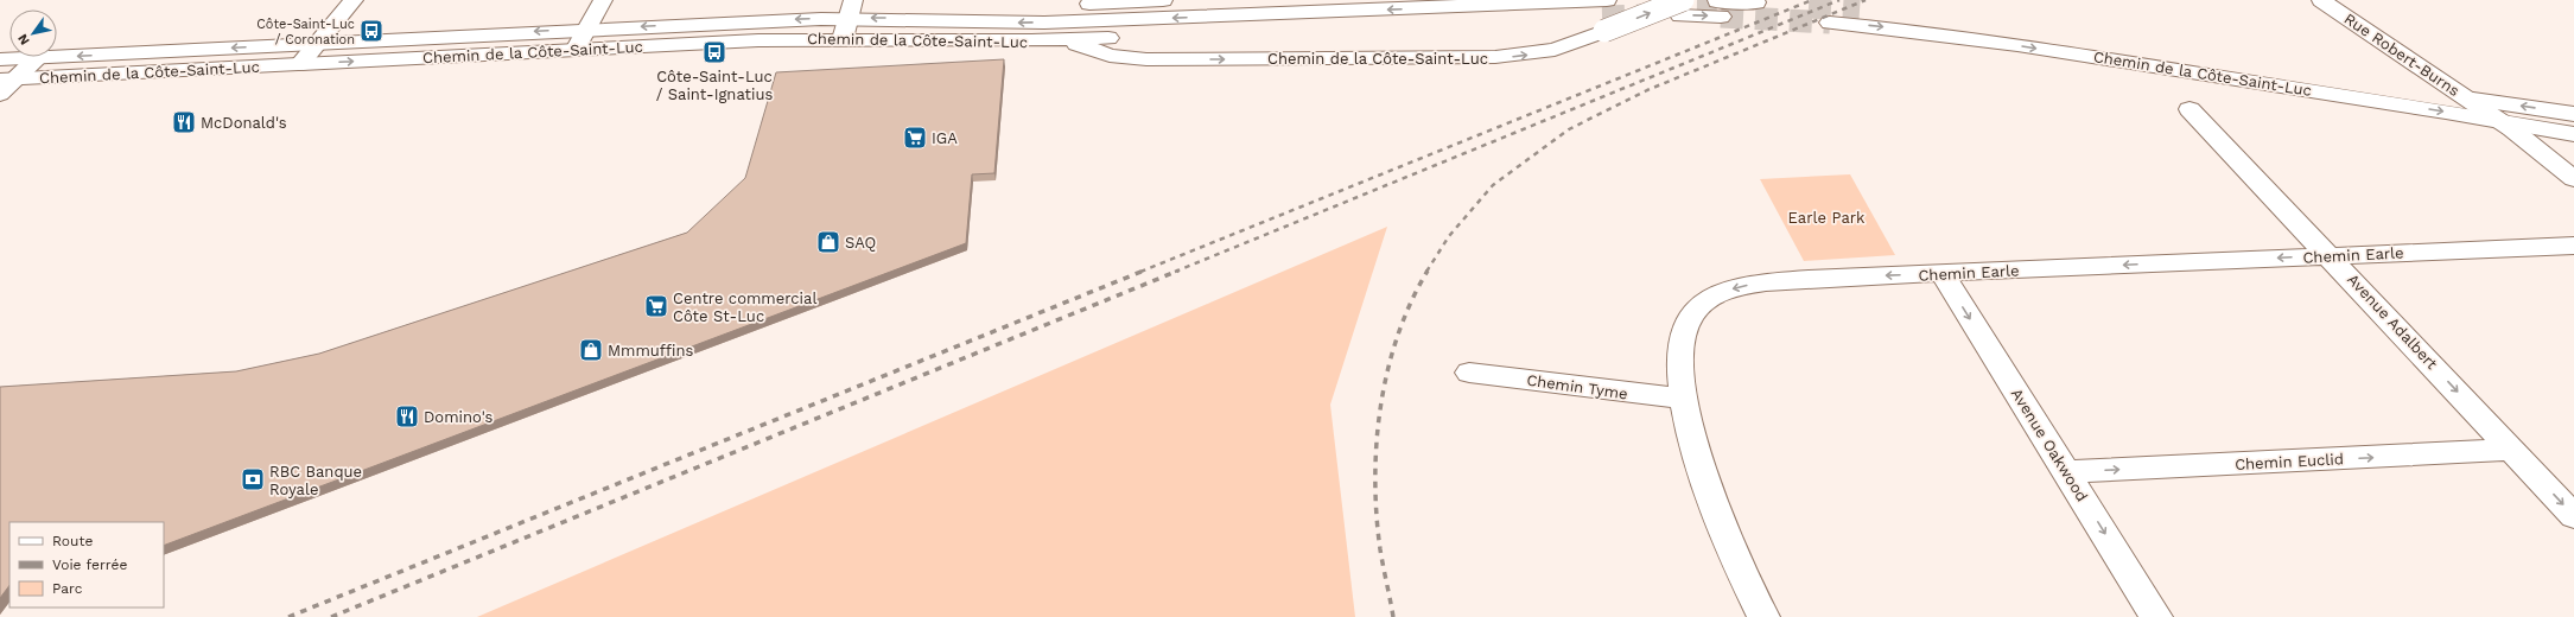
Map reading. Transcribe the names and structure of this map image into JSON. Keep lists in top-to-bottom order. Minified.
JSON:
{"streets":{"main road":["Chemin de la Côte-Saint-Luc","Rue Robert-Burns","Chemin Earle","Avenue Adalbert","Chemin Tyme","Avenue Oakwood","Chemin Euclid"]},"crossings":[["Chemin de la Côte-Saint-Luc","Rue Robert-Burns"],["Chemin Earle","Avenue Adalbert"],["Chemin Earle","Chemin Tyme"],["Chemin Earle","Avenue Oakwood"],["Avenue Adalbert","Chemin Euclid"],["Avenue Oakwood","Chemin Euclid"]],"one_way":["Chemin Earle","Avenue Adalbert","Avenue Oakwood","Chemin Euclid"],"parks":["Earle Park"],"places":{"bus stop":["Côte-Saint-Luc / Coronation","Côte-Saint-Luc / Saint-Ignatius"],"restaurant":["McDonald's","Domino's"],"supermarket":["IGA","Centre commercial Côte St-Luc"],"shop":["SAQ","Mmmuffins"],"bank":["RBC Banque Royale"]},"legend":["Route","Voie ferrée","Parc"],"north":"bottom left"}
